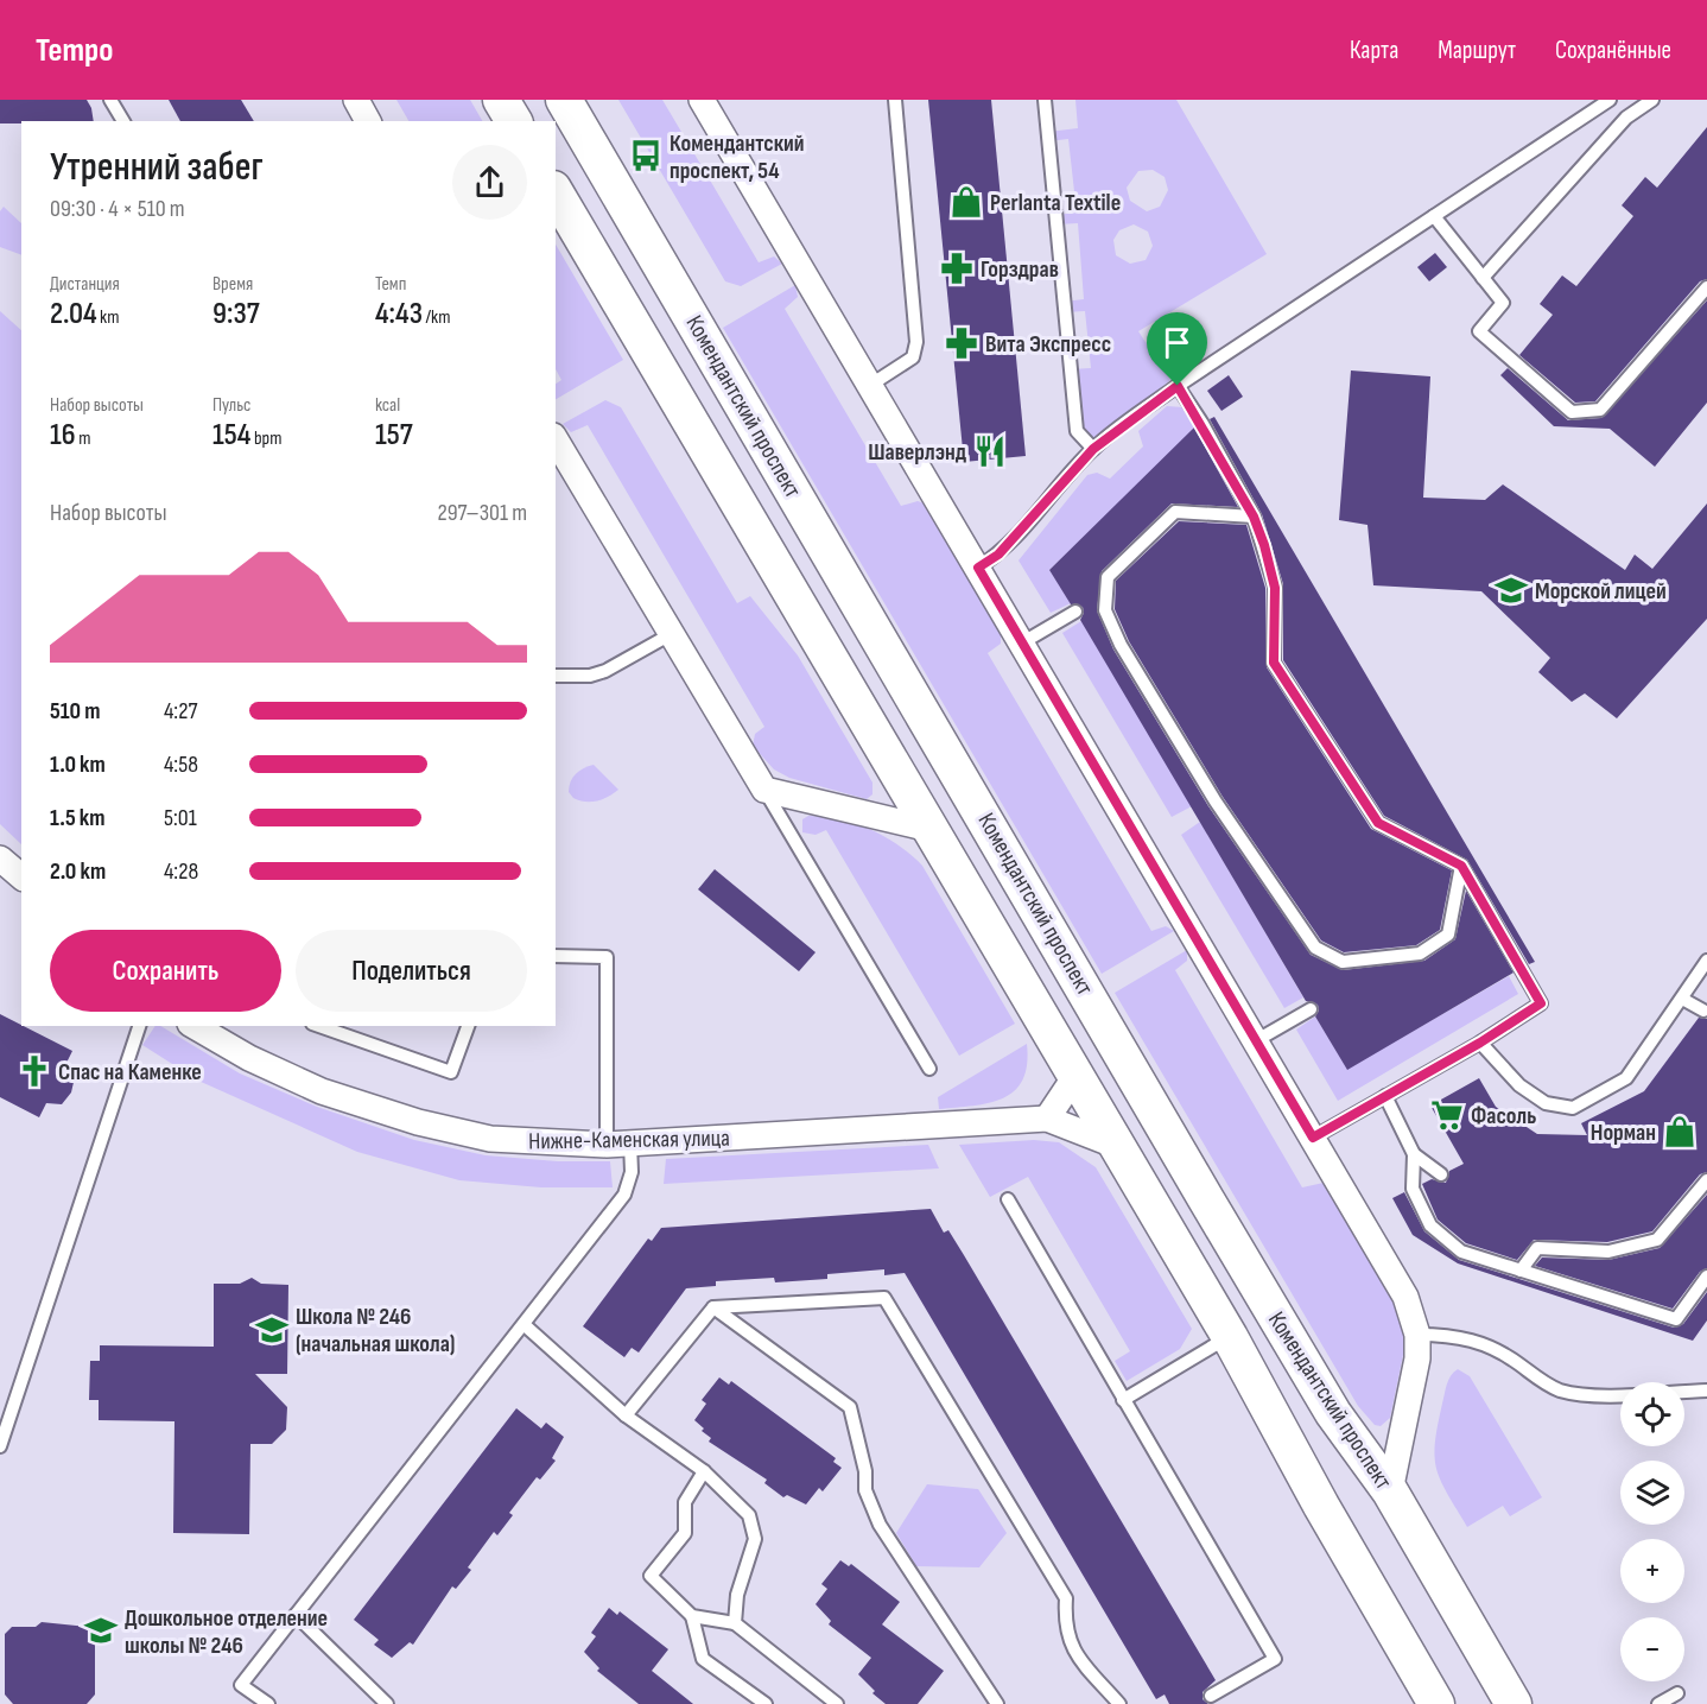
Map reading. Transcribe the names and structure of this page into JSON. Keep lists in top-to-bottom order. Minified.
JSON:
{"streets":{"main road":["Комендантский проспект"],"street":["Нижне-Каменская улица"]},"places":{"bus stop":["Комендантский проспект, 54"],"shop":["Perlanta Textile","Норман"],"pharmacy":["Горздрав","Вита Экспресс"],"restaurant":["Шаверлэнд"],"school or university":["Морской лицей","Школа № 246 (начальная школа)","Дошкольное отделение школы № 246"],"church":["Спас на Каменке"],"supermarket":["Фасоль"]},"page":{"header":"Tempo","nav":["Карта","Маршрут","Сохранённые"],"heading":["Утренний забег","09:30 · 4 × 510 m"],"stats":[["Дистанция","2.04 km"],["Время","9:37"],["Темп","4:43 /km"],["Набор высоты","16 m"],["Пульс","154 bpm"],["kcal","157"]],"chart":["Набор высоты","297–301 m"],"list":[{"name":"510 m","note":"4:27"},{"name":"1.0 km","note":"4:58"},{"name":"1.5 km","note":"5:01"},{"name":"2.0 km","note":"4:28"}],"buttons":["Сохранить","Поделиться"],"map_buttons":["+","−"]}}
